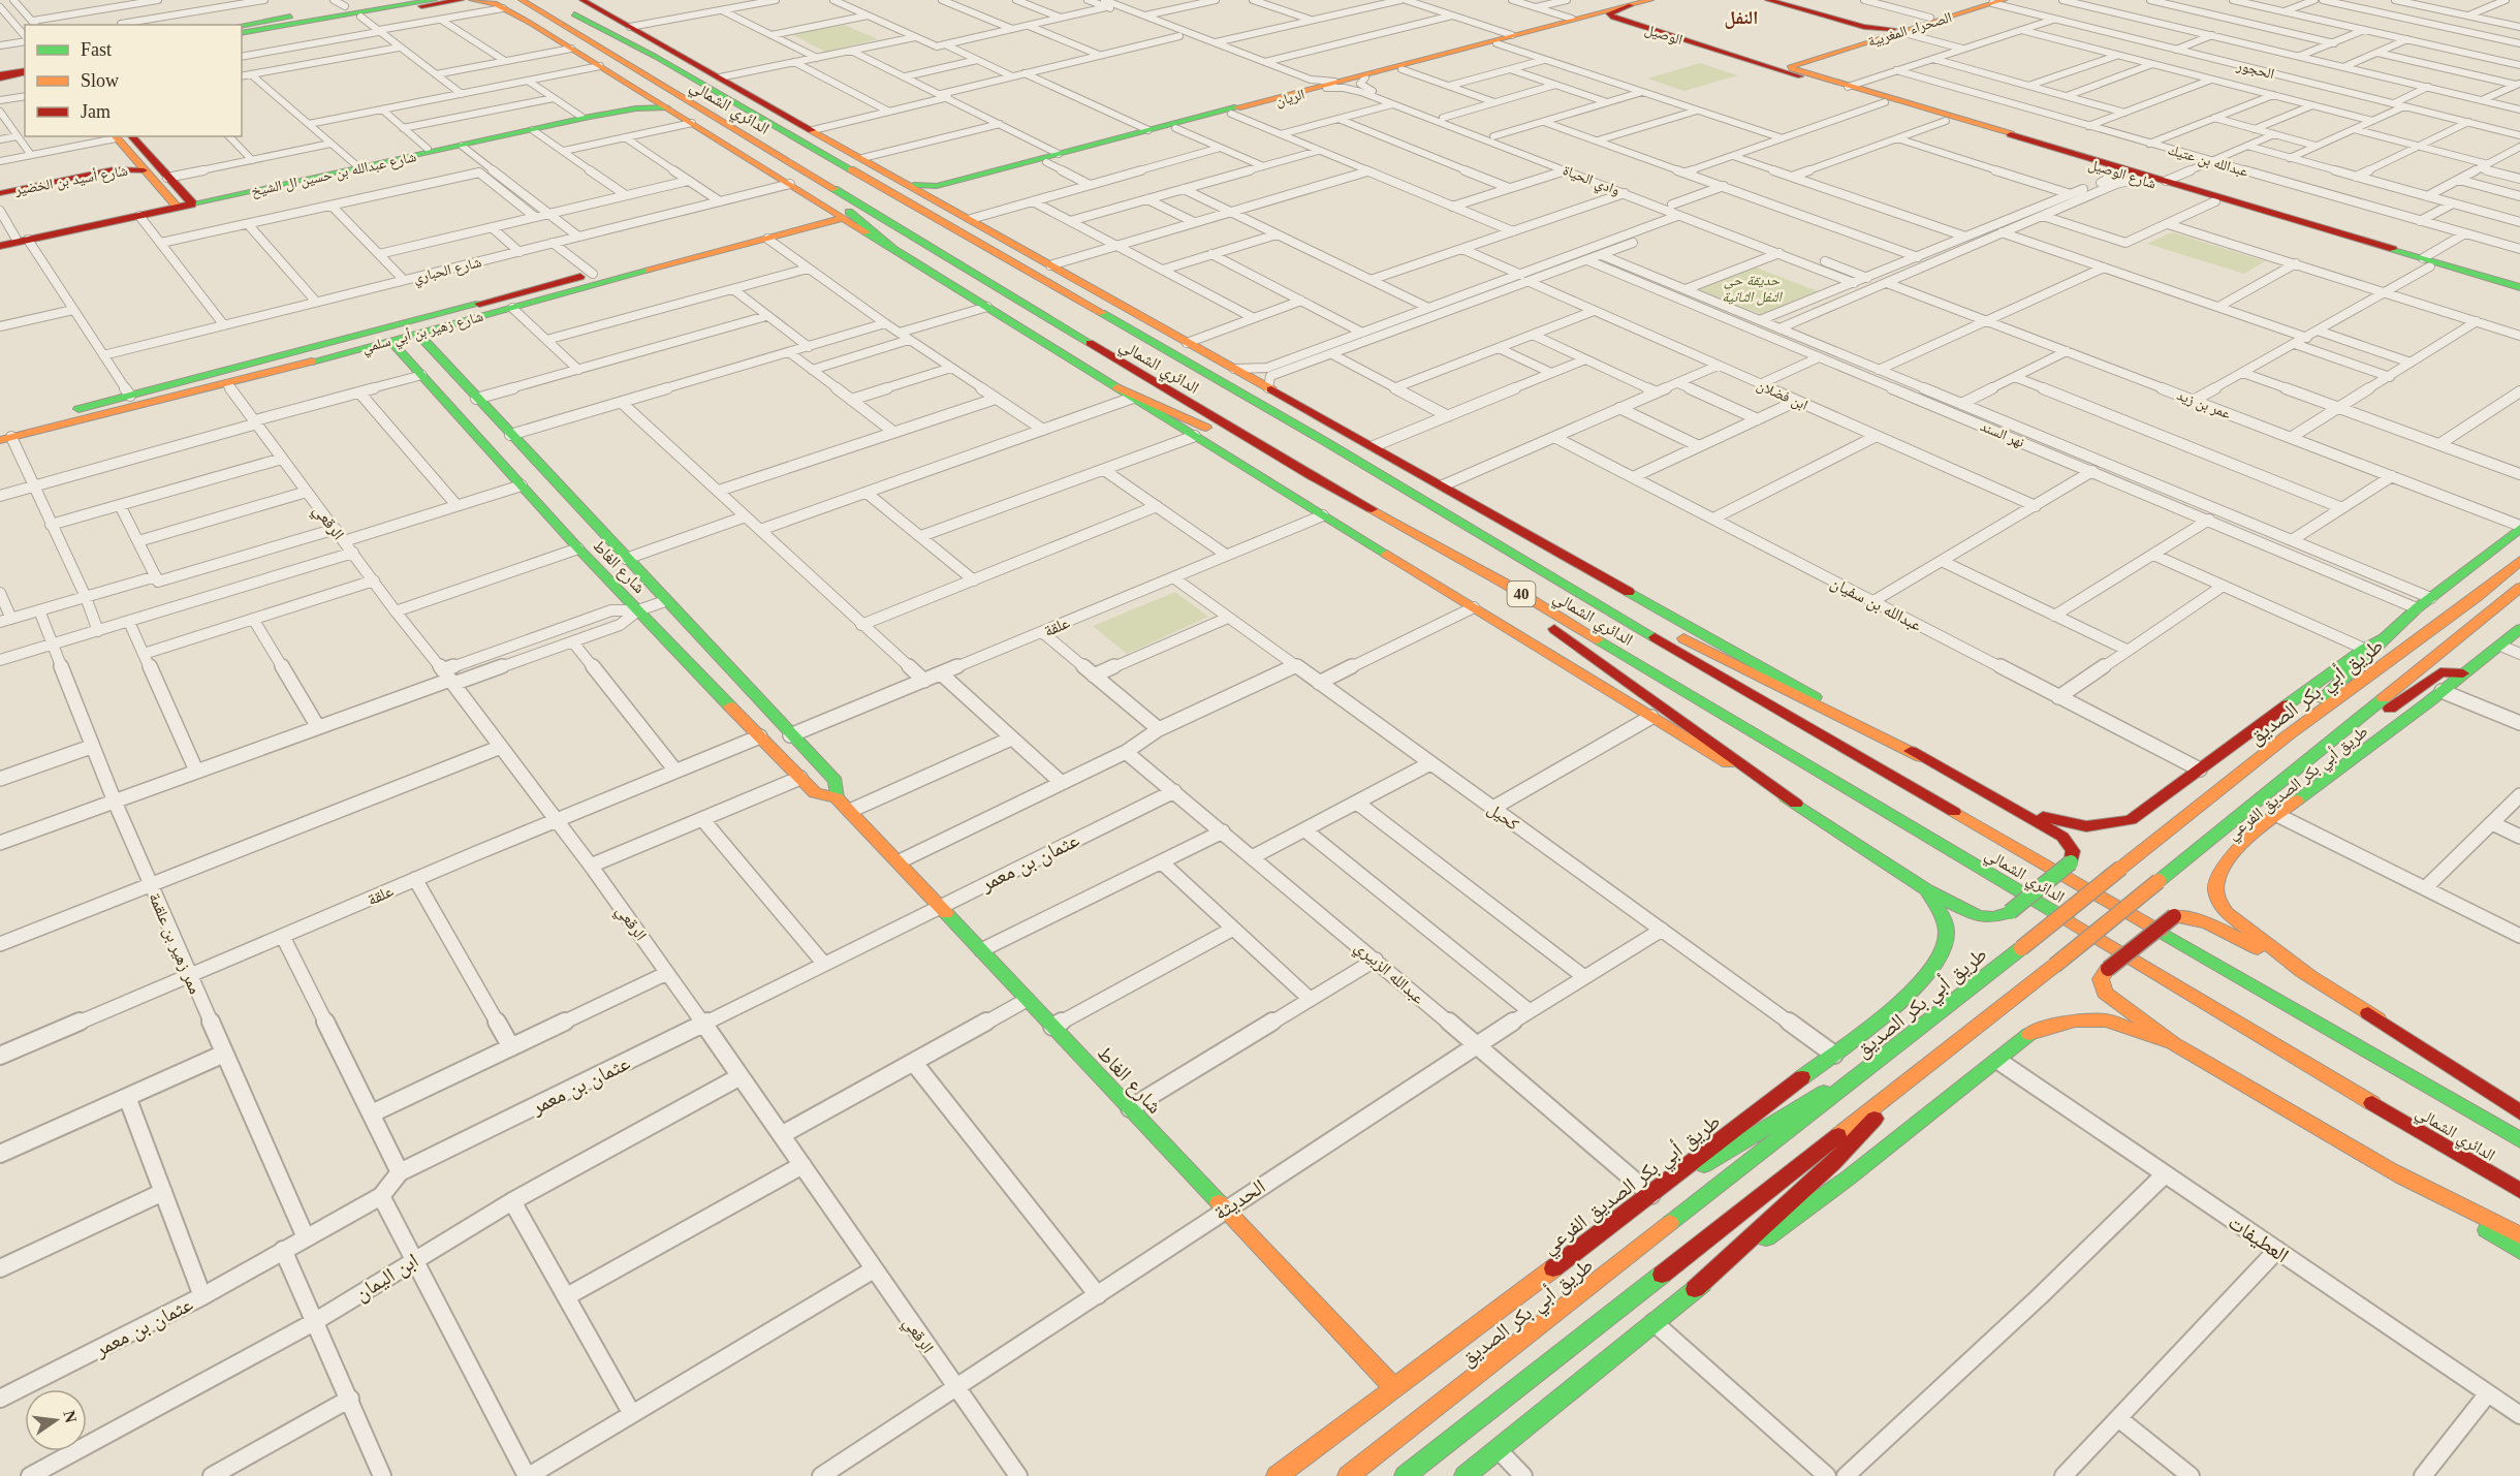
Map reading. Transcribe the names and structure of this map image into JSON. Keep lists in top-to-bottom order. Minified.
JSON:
{"streets":{"main road":["الصحراء المغربية","الوصيل","الريان","الدائري الشمالي","شارع عبدالله بن حسين ال الشيخ","شارع الوصيل","شارع أسيد بن الخضير","شارع زهير بن أبي سلمي","شارع الغاط","40","طريق أبي بكر الصديق","طريق أبي بكر الصديق الفرعي"],"street":["الحجور","عبدالله بن عتيك","وادي الحياة","شارع الحباري","ابن فضلان","عمر بن زيد","نهر السند","الرقعي","عبدالله بن سفيان","علقة","كحيل","عثمان بن معمر","ممر زهير بن علقمة","عبدالله الزبيري","الحديثة","العطيفات","ابن اليمان"]},"crossings":[["الصحراء المغربية","الحجور"],["الصحراء المغربية","شارع الوصيل"],["الوصيل","الريان"],["الوصيل","شارع الوصيل"],["الريان","الدائري الشمالي"],["الريان","وادي الحياة"],["الدائري الشمالي","شارع عبدالله بن حسين ال الشيخ"],["الدائري الشمالي","شارع الحباري"],["الدائري الشمالي","شارع زهير بن أبي سلمي"],["الدائري الشمالي","علقة"],["الدائري الشمالي","طريق أبي بكر الصديق الفرعي"],["شارع زهير بن أبي سلمي","الرقعي"],["شارع زهير بن أبي سلمي","شارع الغاط"],["الرقعي","علقة"],["الرقعي","عثمان بن معمر"],["الرقعي","الحديثة"],["الرقعي","ابن اليمان"],["شارع الغاط","علقة"],["شارع الغاط","طريق أبي بكر الصديق الفرعي"],["شارع الغاط","عثمان بن معمر"],["شارع الغاط","الحديثة"],["علقة","كحيل"],["علقة","ممر زهير بن علقمة"],["طريق أبي بكر الصديق الفرعي","كحيل"],["طريق أبي بكر الصديق الفرعي","عبدالله الزبيري"],["كحيل","الحديثة"],["عثمان بن معمر","ممر زهير بن علقمة"],["عثمان بن معمر","عبدالله الزبيري"],["عبدالله الزبيري","الحديثة"]],"districts":["النفل"],"parks":["حديقة حي النفل الثانية"],"legend":["Fast","Slow","Jam"],"north":"right"}
